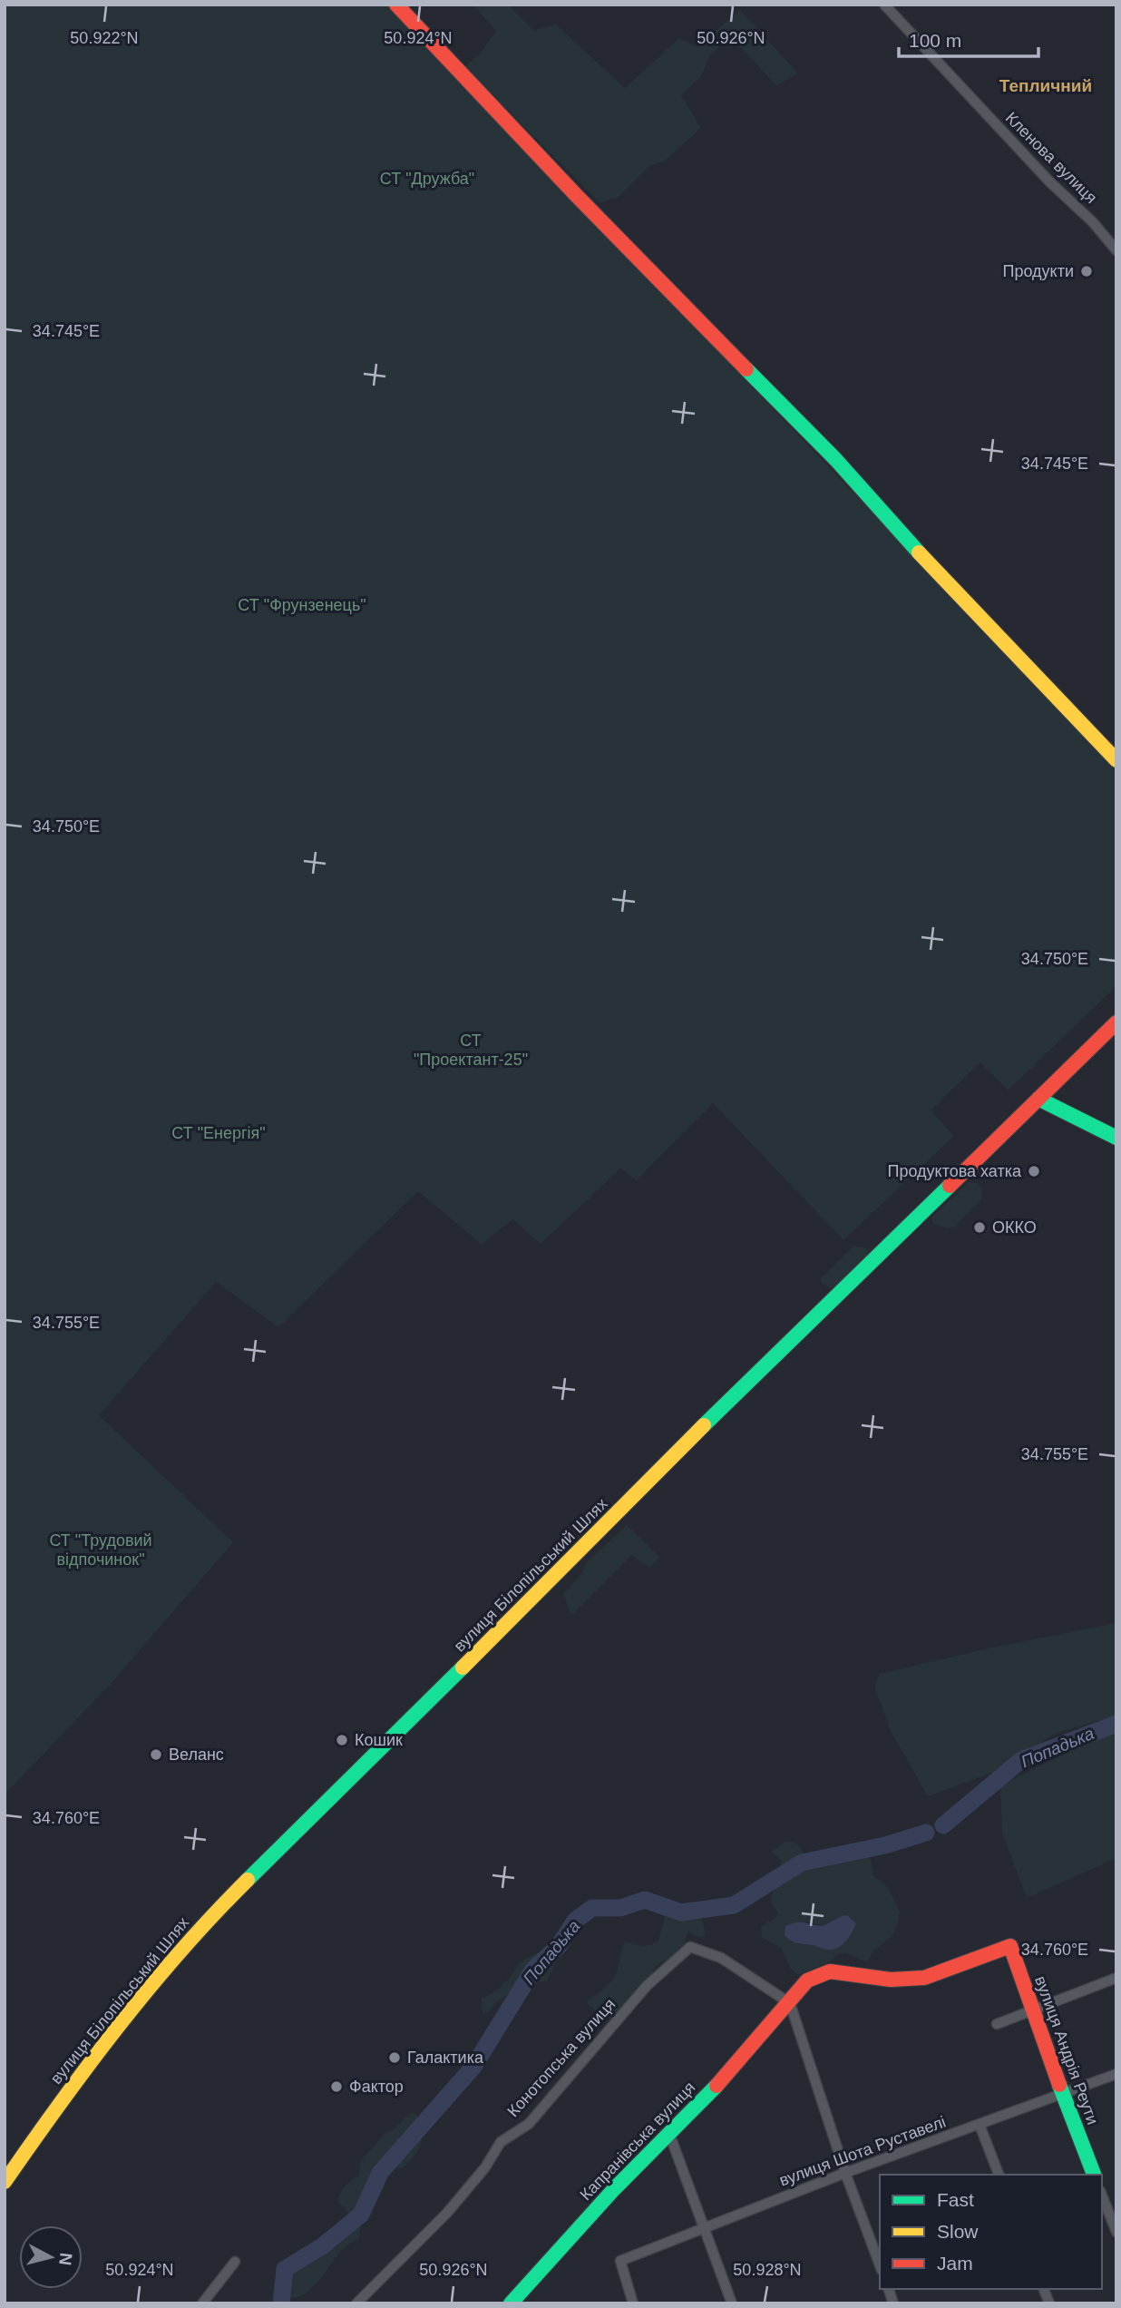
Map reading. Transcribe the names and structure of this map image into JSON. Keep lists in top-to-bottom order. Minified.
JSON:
{"streets":{"street":["Кленова вулиця","вулиця Білопільський Шлях","вулиця Андрія Реути","Конотопська вулиця","Капранівська вулиця","вулиця Шота Руставелі"]},"crossings":[["вулиця Андрія Реути","Конотопська вулиця"],["вулиця Андрія Реути","Капранівська вулиця"],["вулиця Андрія Реути","вулиця Шота Руставелі"],["Конотопська вулиця","Капранівська вулиця"]],"districts":["Тепличний"],"water":["Попадька"],"parks":["СТ \"Дружба\"","СТ \"Фрунзенець\"","СТ \"Проектант-25\"","СТ \"Енергія\"","СТ \"Трудовий відпочинок\""],"places":["Продукти","Продуктова хатка","ОККО","Кошик","Веланс","Галактика","Фактор"],"legend":["Fast","Slow","Jam"],"scale_bar":"100 m","north":"right","coordinates":["50.922°N","50.924°N","50.926°N","34.745°E","34.750°E","34.755°E","34.760°E","50.928°N"]}
